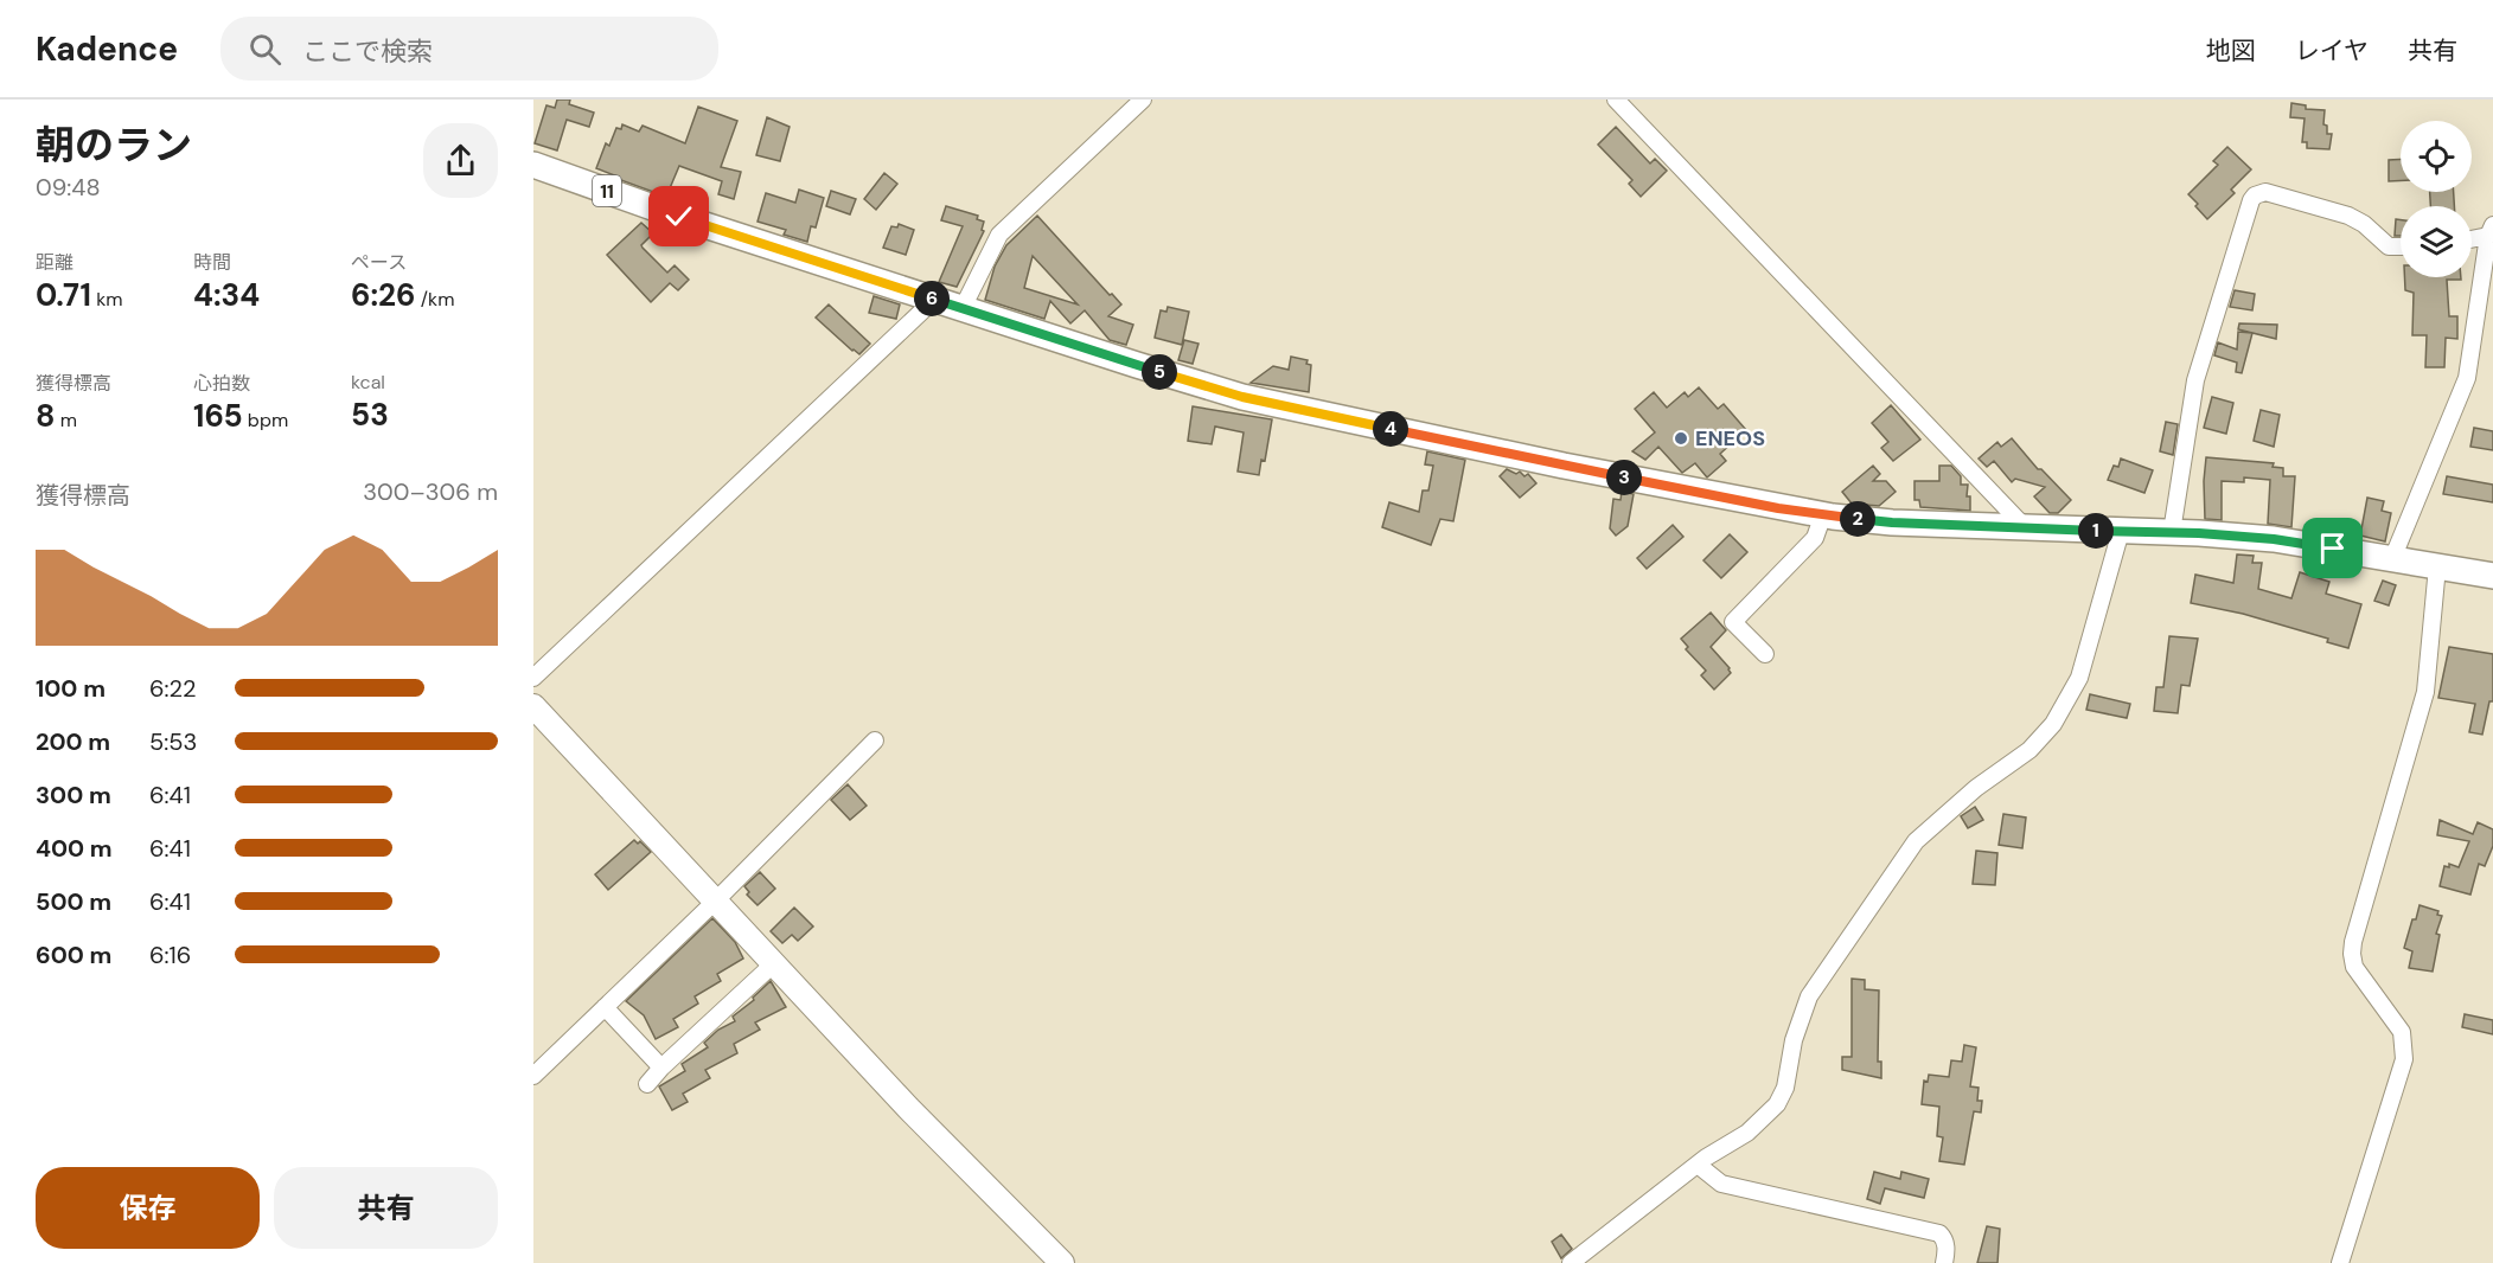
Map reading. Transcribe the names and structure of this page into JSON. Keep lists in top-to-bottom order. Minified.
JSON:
{"streets":{"main road":["11"]},"places":["ENEOS"],"page":{"header":"Kadence","search":"ここで検索","nav":["地図","レイヤ","共有"],"heading":["朝のラン","09:48"],"stats":[["距離","0.71 km"],["時間","4:34"],["ペース","6:26 /km"],["獲得標高","8 m"],["心拍数","165 bpm"],["kcal","53"]],"pins":["6","5","4","3","2","1"],"chart":["獲得標高","300–306 m"],"list":[{"name":"100 m","note":"6:22"},{"name":"200 m","note":"5:53"},{"name":"300 m","note":"6:41"},{"name":"400 m","note":"6:41"},{"name":"500 m","note":"6:41"},{"name":"600 m","note":"6:16"}],"buttons":["保存","共有"]}}
